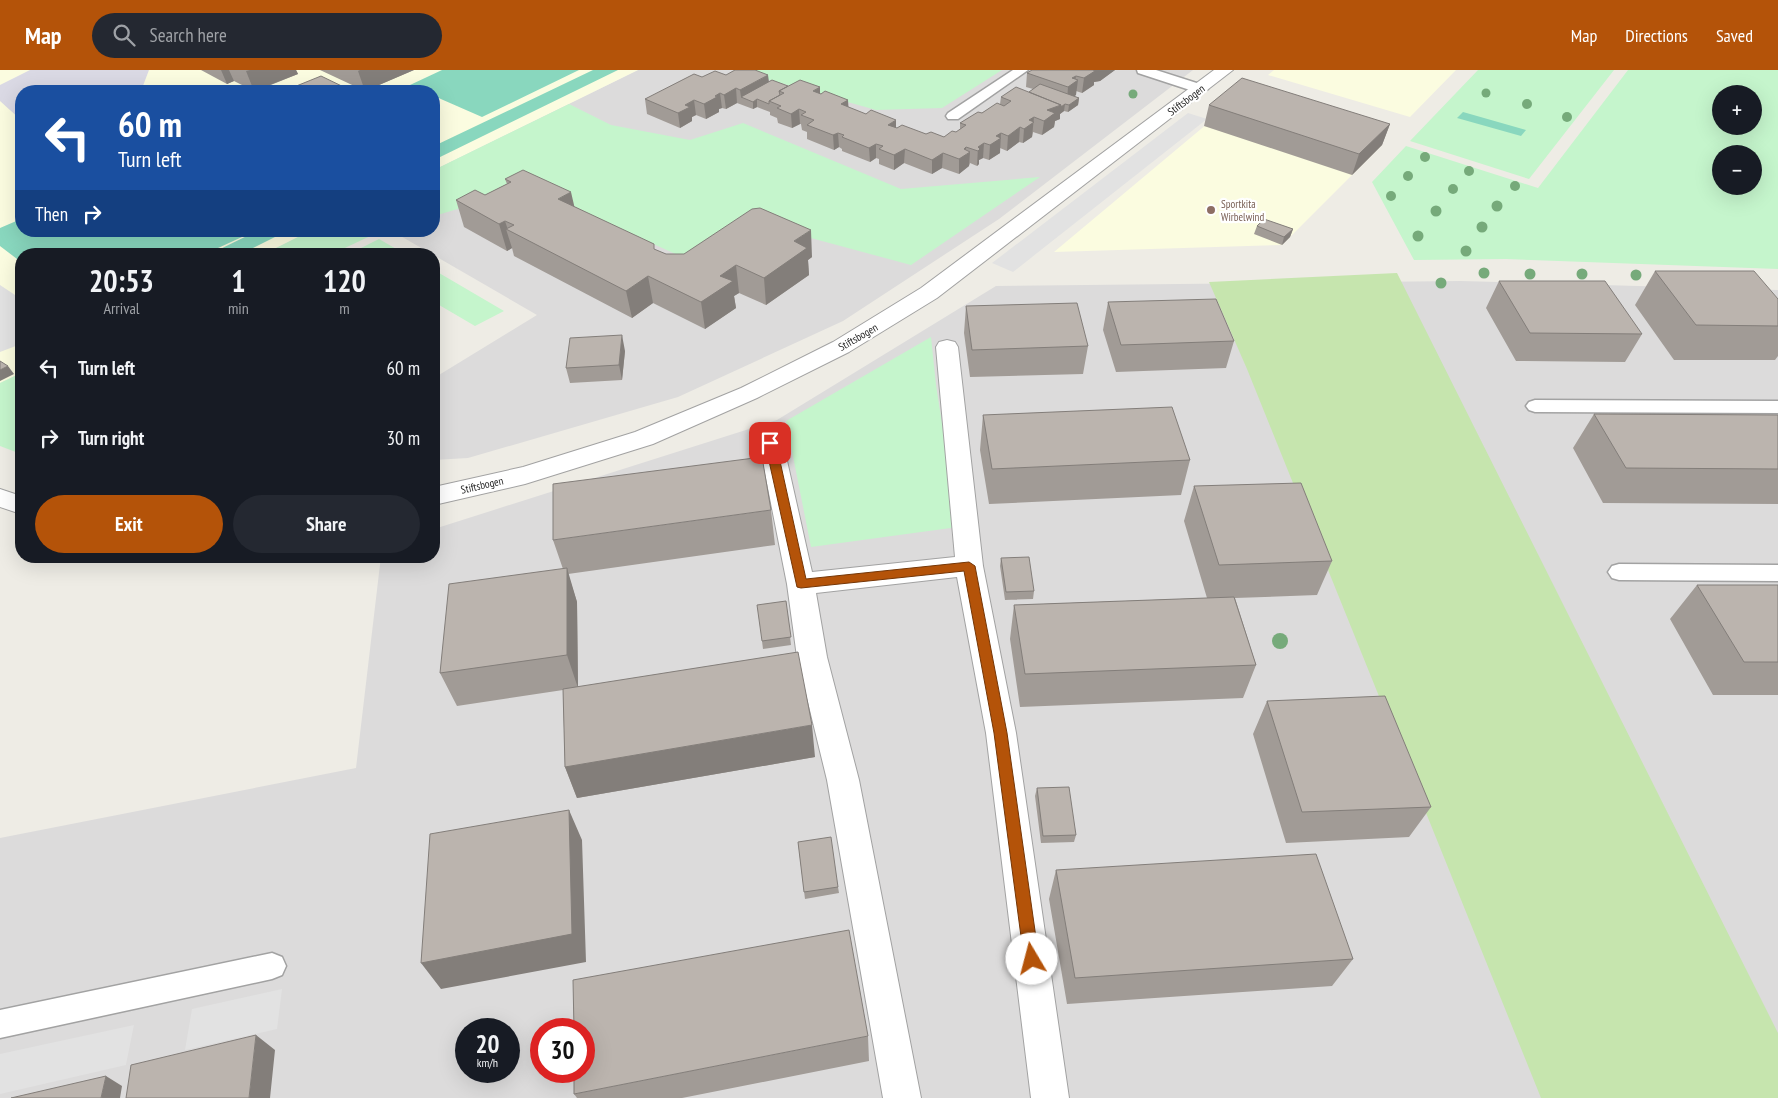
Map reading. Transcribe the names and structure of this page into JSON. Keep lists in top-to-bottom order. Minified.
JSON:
{"streets":{"street":["Stiftsbogen"]},"places":["Sportkita Wirbelwind"],"page":{"header":"Map","search":"Search here","nav":["Map","Directions","Saved"],"map_buttons":["+","−"],"turn":["60 m","Turn left"],"then":"Then","eta":["20:53","Arrival","1","min","120","m"],"list":[{"name":"Turn left","value":"60 m"},{"name":"Turn right","value":"30 m"}],"buttons":["Exit","Share"],"speed":"20 km/h","limit":"30"}}
